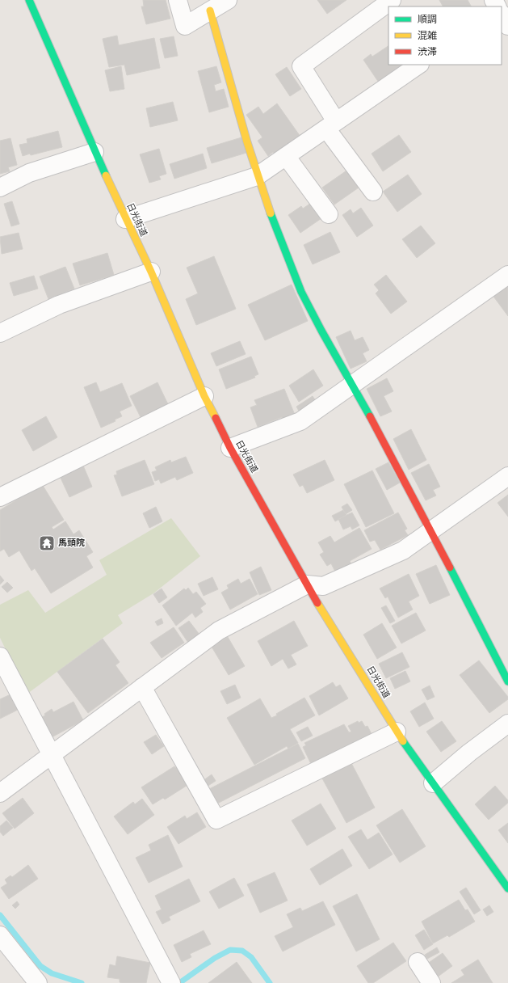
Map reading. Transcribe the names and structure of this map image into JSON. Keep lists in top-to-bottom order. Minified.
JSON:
{"streets":{"main road":["日光街道"]},"places":{"temple":["馬頭院"]},"legend":["順調","混雑","渋滞"]}
